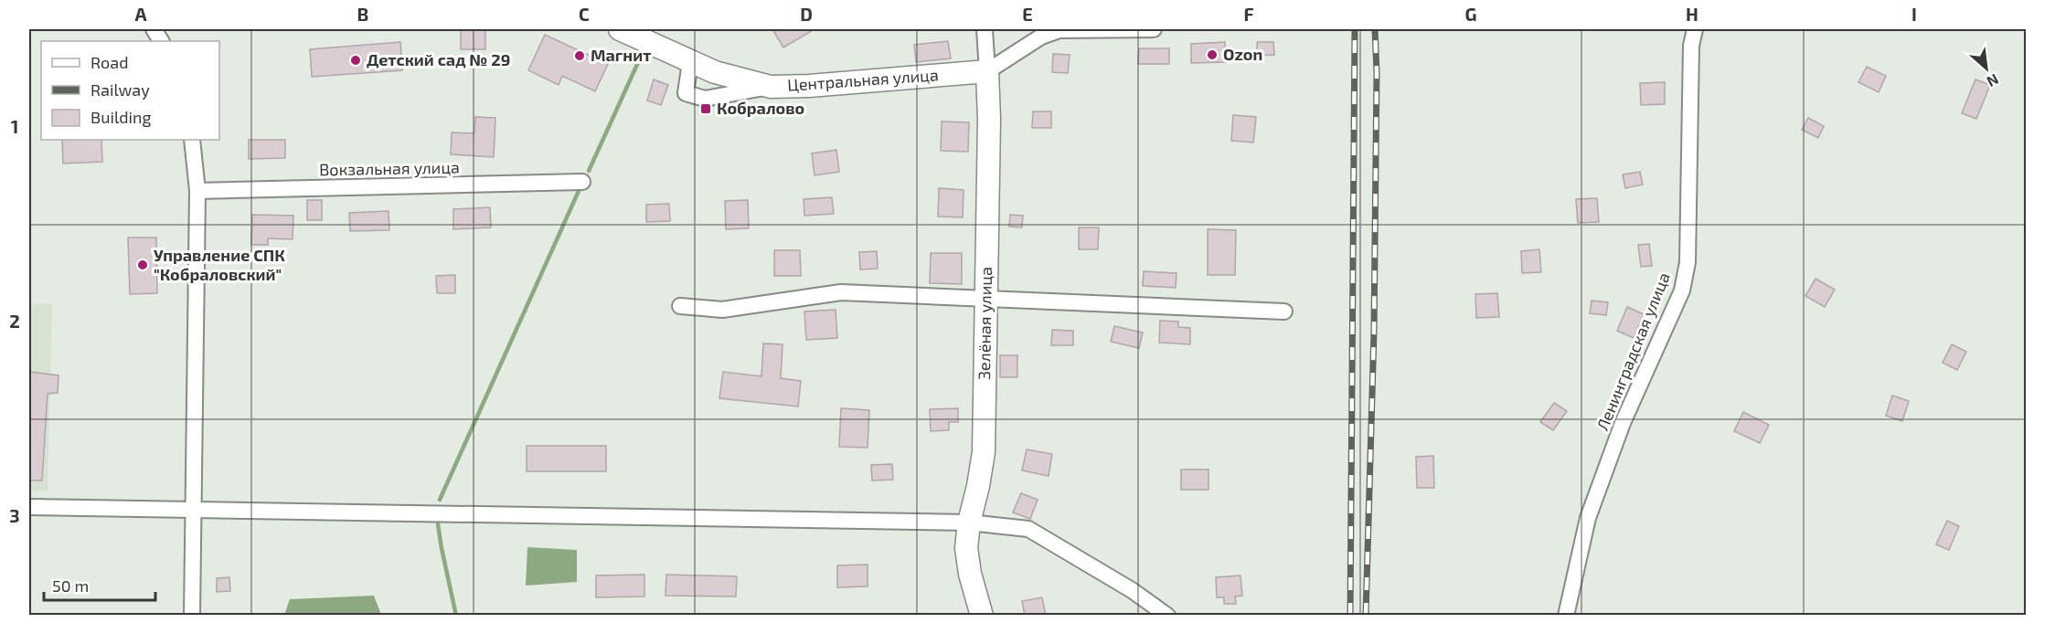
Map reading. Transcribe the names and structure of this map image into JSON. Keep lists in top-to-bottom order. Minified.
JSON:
{"streets":{"street":["Центральная улица","Вокзальная улица","Зелёная улица","Ленинградская улица"]},"crossings":[["Центральная улица","Зелёная улица"]],"places":{"other":["Ozon","Магнит","Детский сад № 29","Управление СПК \"Кобраловский\""],"transit":["Кобралово"]},"legend":["Road","Railway","Building"],"scale_bar":"50 m","north":"bottom right","grid":{"columns":["A","B","C","D","E","F","G","H","I"],"rows":["1","2","3"]}}
